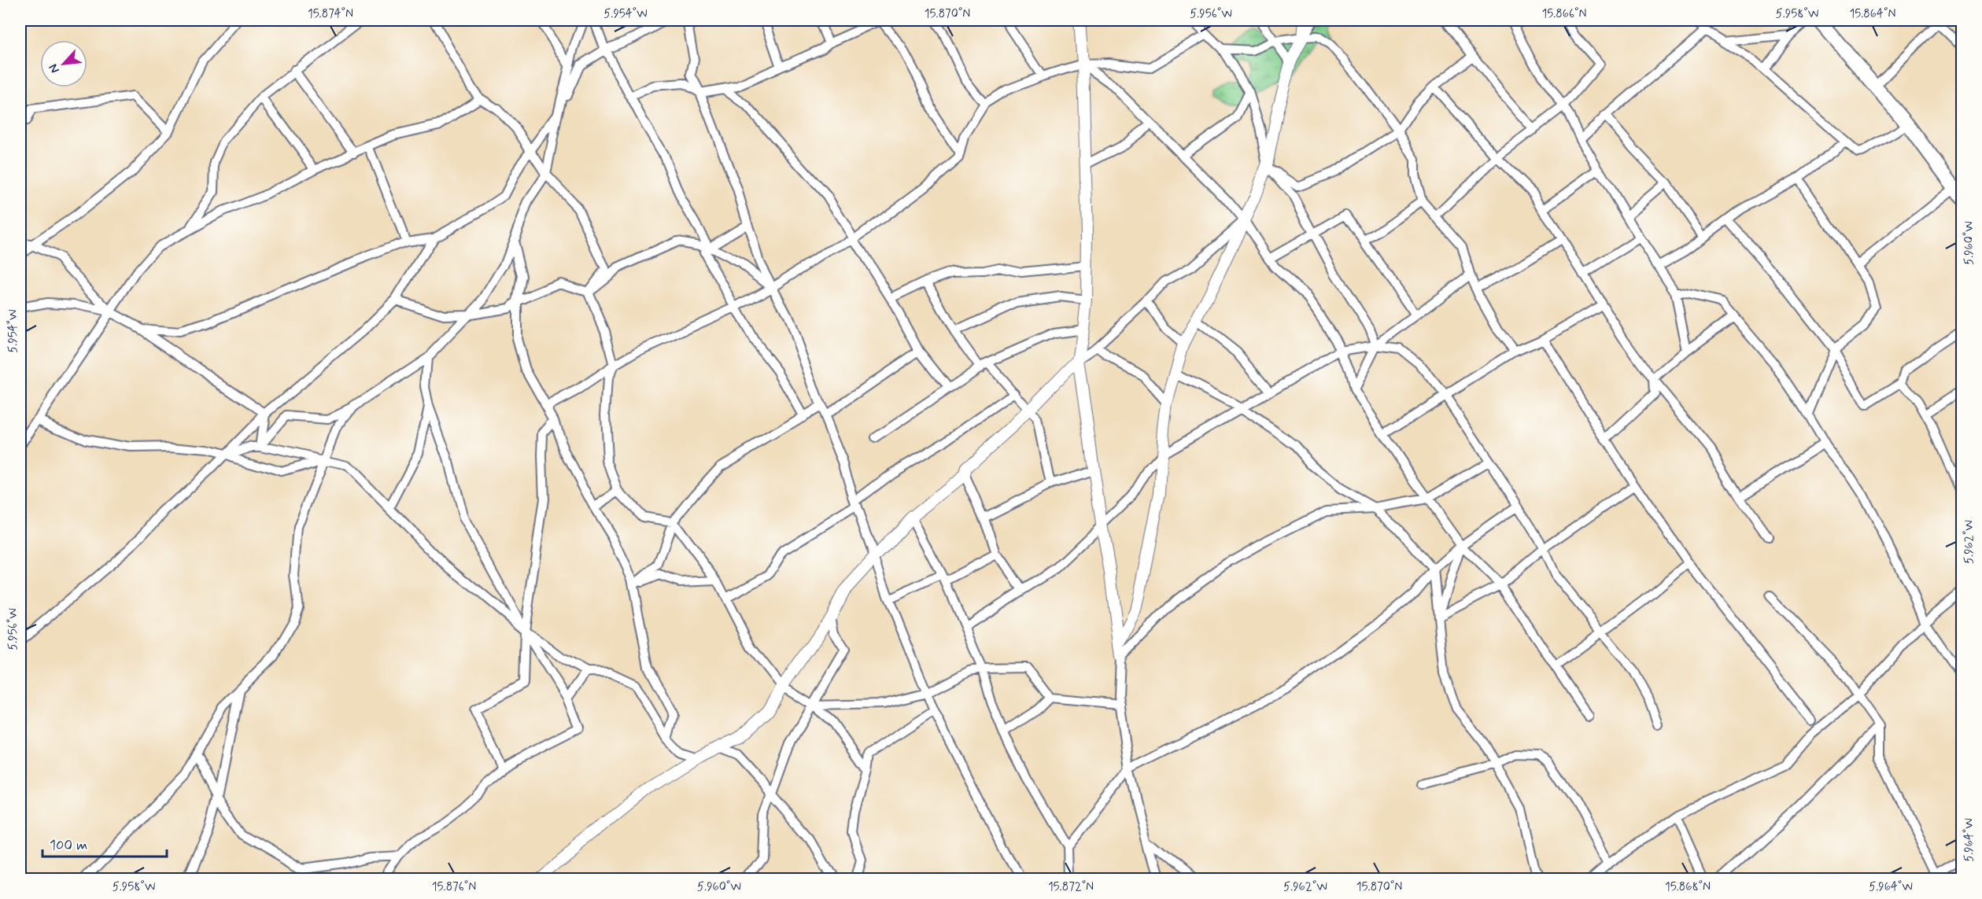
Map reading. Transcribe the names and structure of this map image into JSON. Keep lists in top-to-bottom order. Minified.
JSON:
{"scale_bar":"100 m","north":"bottom left","coordinates":["15.874°N","5.954°W","15.870°N","5.956°W","15.866°N","5.958°W","15.864°N","5.960°W","5.962°W","5.964°W","15.876°N","15.872°N","15.868°N"]}
